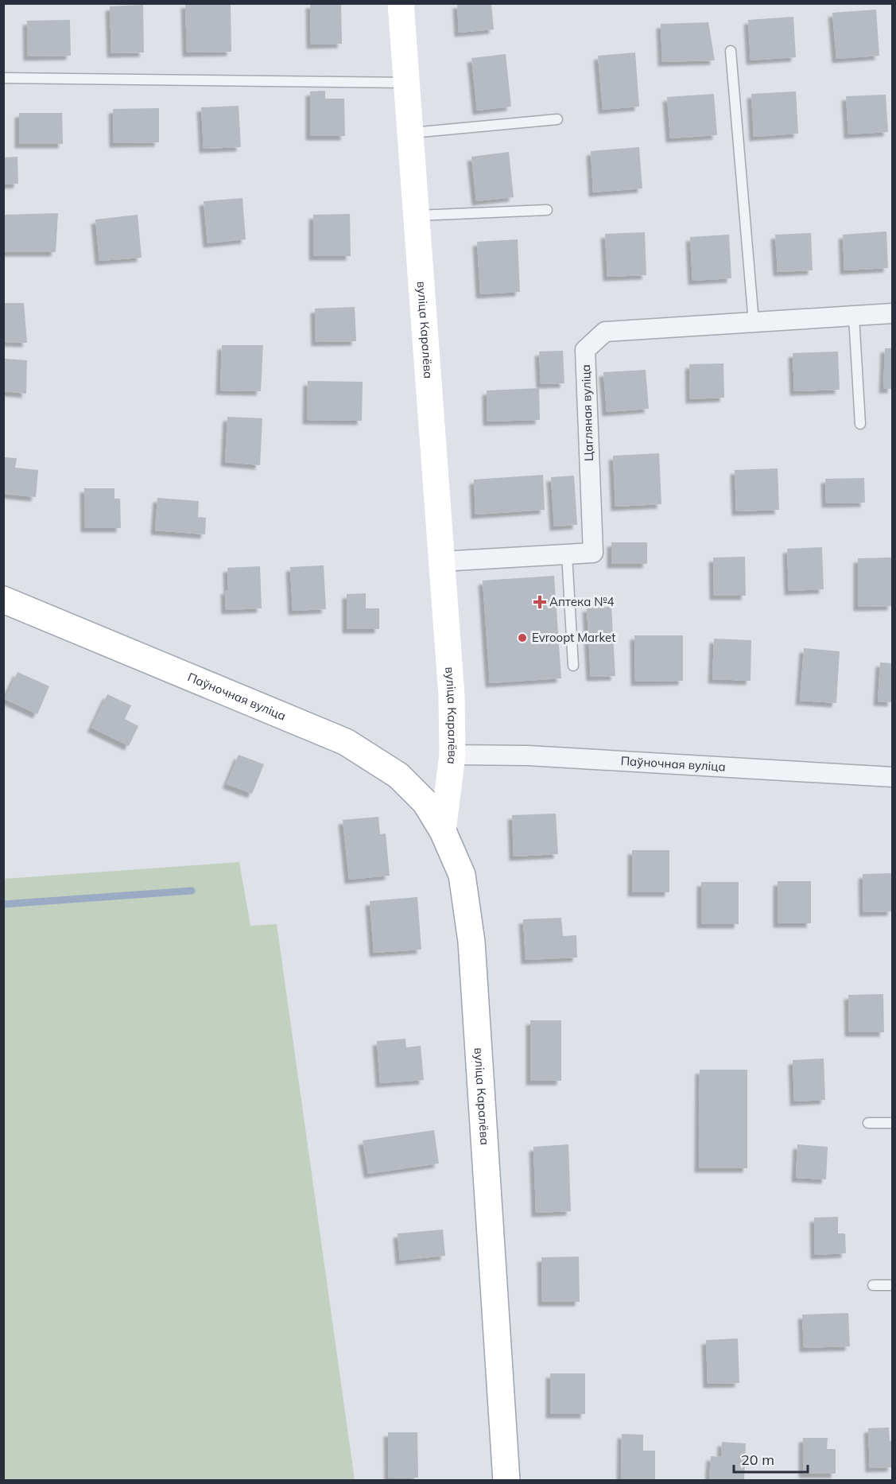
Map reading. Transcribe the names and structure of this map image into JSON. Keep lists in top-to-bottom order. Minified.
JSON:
{"streets":{"main road":["вуліца Каралёва","Паўночная вуліца"],"street":["Цагляная вуліца"]},"crossings":[["вуліца Каралёва","Цагляная вуліца"],["вуліца Каралёва","Паўночная вуліца"]],"places":{"health":["Аптека №4"],"other":["Evroopt Market"]},"scale_bar":"20 m"}
